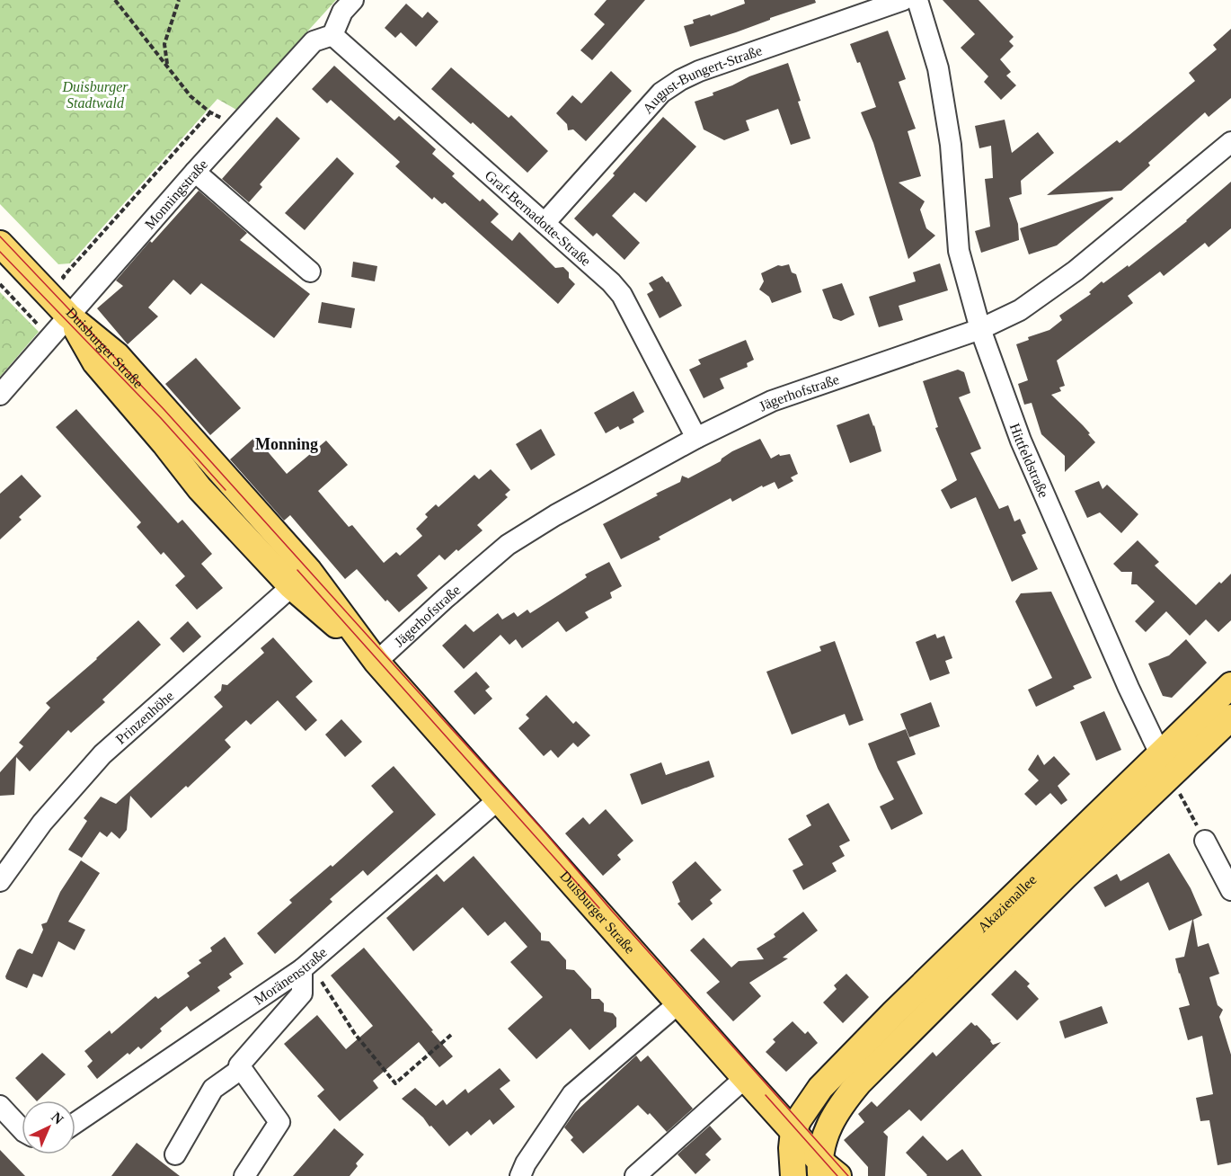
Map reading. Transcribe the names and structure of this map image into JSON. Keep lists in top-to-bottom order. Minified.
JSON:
{"streets":{"main road":["Duisburger Straße","Akazienallee"],"street":["August-Bungert-Straße","Monningstraße","Graf-Bernadotte-Straße","Jägerhofstraße","Hittfeldstraße","Prinzenhöhe","Moränenstraße"]},"crossings":[["August-Bungert-Straße","Graf-Bernadotte-Straße"],["Monningstraße","Graf-Bernadotte-Straße"],["Monningstraße","Duisburger Straße"],["Graf-Bernadotte-Straße","Jägerhofstraße"],["Duisburger Straße","Jägerhofstraße"],["Duisburger Straße","Prinzenhöhe"],["Duisburger Straße","Akazienallee"],["Duisburger Straße","Moränenstraße"],["Jägerhofstraße","Hittfeldstraße"],["Hittfeldstraße","Akazienallee"]],"districts":["Monning"],"parks":["Duisburger Stadtwald"],"north":"top right"}
